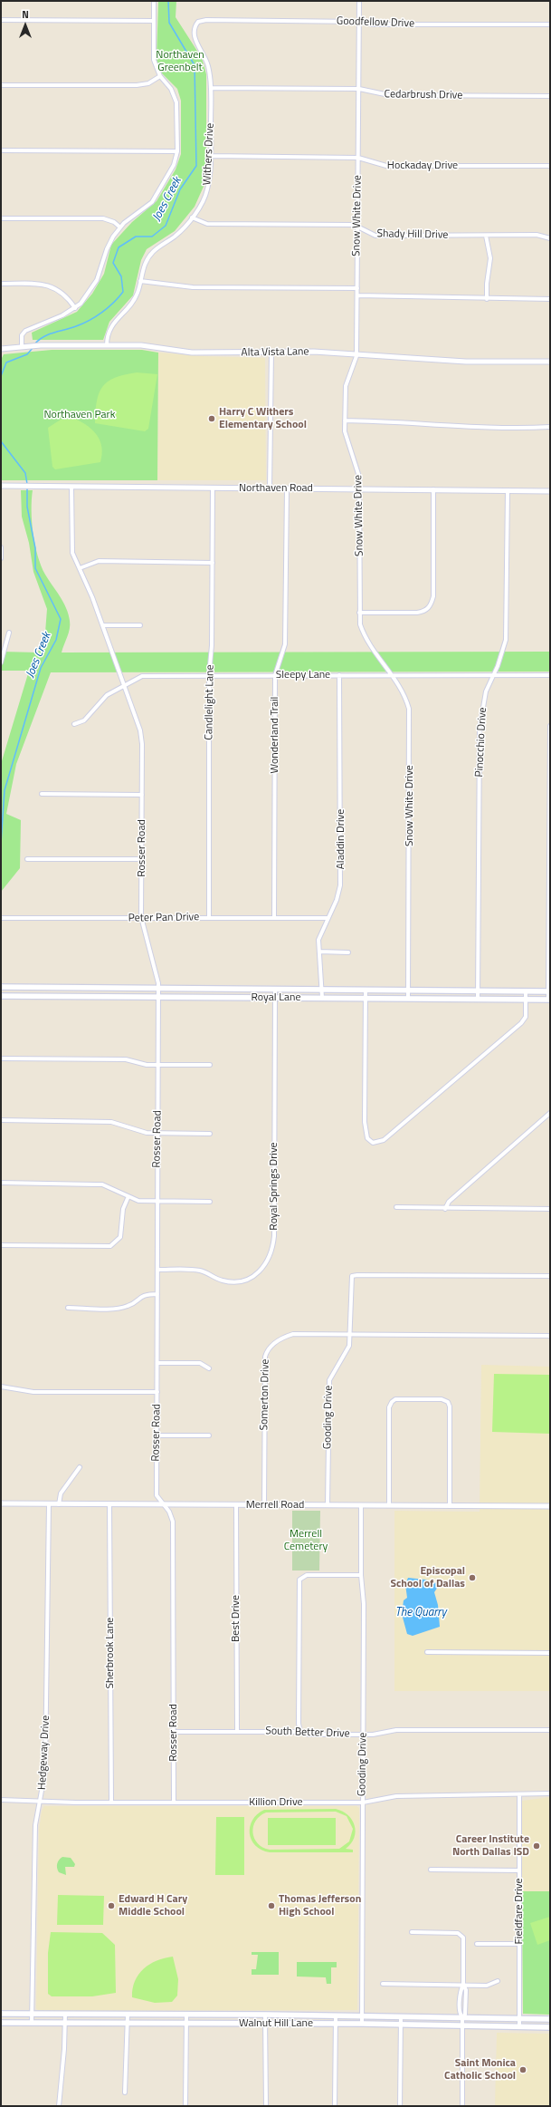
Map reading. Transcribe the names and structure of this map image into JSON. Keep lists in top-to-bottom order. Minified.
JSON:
{"streets":{"main road":["Royal Lane","Walnut Hill Lane"],"street":["Goodfellow Drive","Cedarbrush Drive","Withers Drive","Hockaday Drive","Snow White Drive","Shady Hill Drive","Alta Vista Lane","Northaven Road","Sleepy Lane","Candlelight Lane","Wonderland Trail","Pinocchio Drive","Aladdin Drive","Rosser Road","Peter Pan Drive","Royal Springs Drive","Somerton Drive","Gooding Drive","Merrell Road","Best Drive","Sherbrook Lane","South Better Drive","Hedgeway Drive","Killion Drive","Fieldfare Drive"]},"crossings":[["Goodfellow Drive","Withers Drive"],["Goodfellow Drive","Snow White Drive"],["Cedarbrush Drive","Withers Drive"],["Cedarbrush Drive","Snow White Drive"],["Withers Drive","Hockaday Drive"],["Withers Drive","Shady Hill Drive"],["Withers Drive","Alta Vista Lane"],["Hockaday Drive","Snow White Drive"],["Snow White Drive","Shady Hill Drive"],["Snow White Drive","Alta Vista Lane"],["Snow White Drive","Northaven Road"],["Snow White Drive","Sleepy Lane"],["Snow White Drive","Royal Lane"],["Northaven Road","Candlelight Lane"],["Northaven Road","Wonderland Trail"],["Northaven Road","Pinocchio Drive"],["Northaven Road","Rosser Road"],["Sleepy Lane","Candlelight Lane"],["Sleepy Lane","Wonderland Trail"],["Sleepy Lane","Pinocchio Drive"],["Sleepy Lane","Aladdin Drive"],["Sleepy Lane","Rosser Road"],["Candlelight Lane","Peter Pan Drive"],["Wonderland Trail","Peter Pan Drive"],["Pinocchio Drive","Royal Lane"],["Aladdin Drive","Peter Pan Drive"],["Aladdin Drive","Royal Lane"],["Rosser Road","Peter Pan Drive"],["Rosser Road","Royal Lane"],["Rosser Road","Royal Springs Drive"],["Rosser Road","Merrell Road"],["Rosser Road","South Better Drive"],["Rosser Road","Killion Drive"],["Royal Lane","Royal Springs Drive"],["Somerton Drive","Gooding Drive"],["Somerton Drive","Merrell Road"],["Gooding Drive","Merrell Road"],["Gooding Drive","South Better Drive"],["Gooding Drive","Killion Drive"],["Gooding Drive","Walnut Hill Lane"],["Merrell Road","Best Drive"],["Merrell Road","Sherbrook Lane"],["Merrell Road","Hedgeway Drive"],["Best Drive","South Better Drive"],["Sherbrook Lane","Killion Drive"],["Hedgeway Drive","Killion Drive"],["Hedgeway Drive","Walnut Hill Lane"],["Killion Drive","Fieldfare Drive"],["Fieldfare Drive","Walnut Hill Lane"]],"water":["Joes Creek","The Quarry"],"parks":["Northaven Greenbelt","Northaven Park","Merrell Cemetery"],"places":["Harry C Withers Elementary School","Episcopal School of Dallas","Career Institute North Dallas ISD","Edward H Cary Middle School","Thomas Jefferson High School","Saint Monica Catholic School"],"north":"top"}
